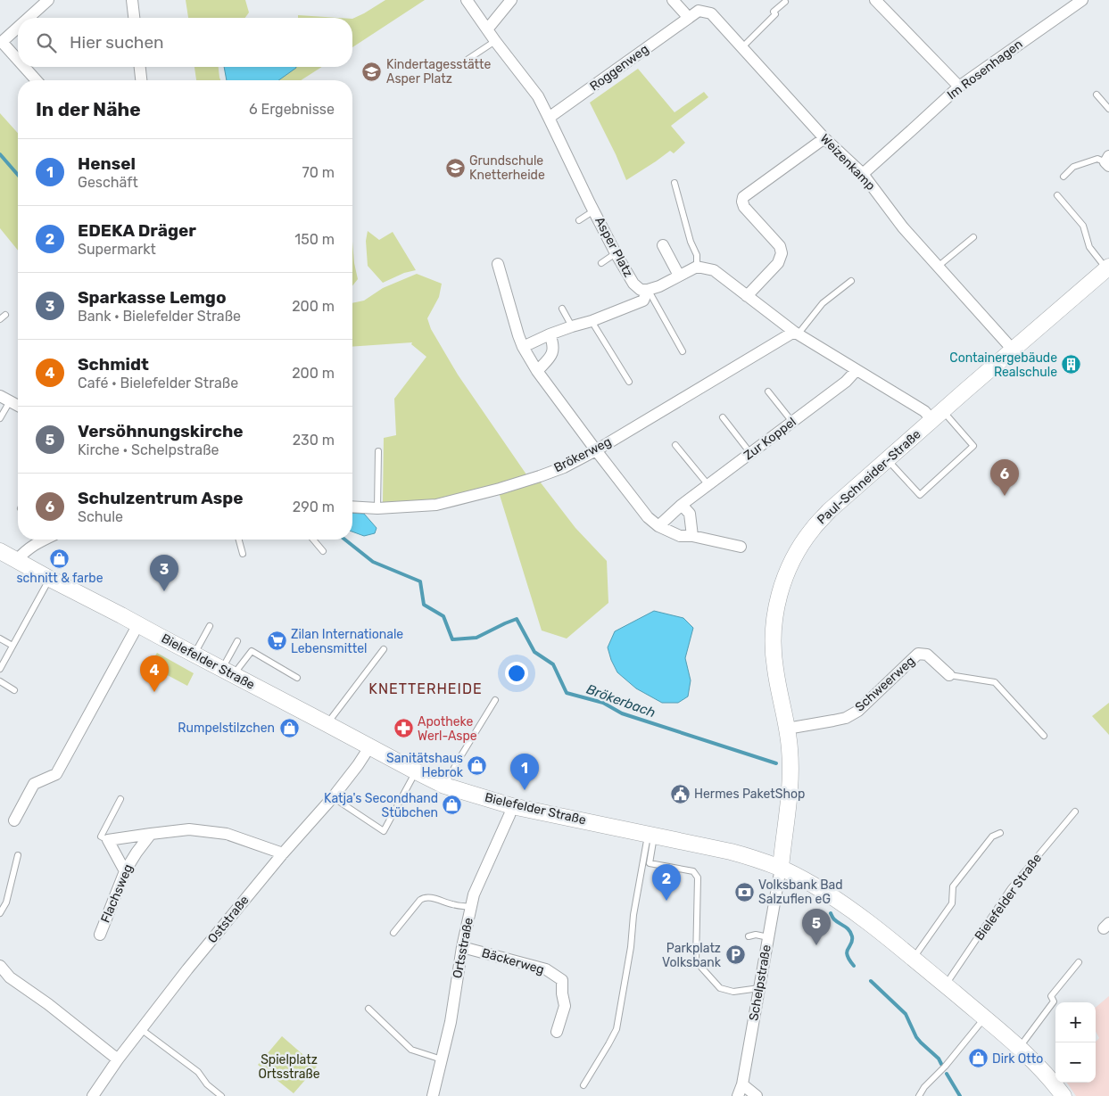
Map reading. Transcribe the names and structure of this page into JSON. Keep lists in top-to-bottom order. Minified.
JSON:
{"streets":{"main road":["Paul-Schneider-Straße","Bielefelder Straße"],"street":["Roggenweg","Im Rosenhagen","Weizenkamp","Asper Platz","Zur Koppel","Brökerweg","Schweerweg","Flachsweg","Oststraße","Ortsstraße","Bäckerweg","Schelpstraße"]},"crossings":[["Roggenweg","Weizenkamp"],["Roggenweg","Asper Platz"],["Im Rosenhagen","Weizenkamp"],["Weizenkamp","Paul-Schneider-Straße"],["Paul-Schneider-Straße","Bielefelder Straße"],["Paul-Schneider-Straße","Schweerweg"],["Paul-Schneider-Straße","Schelpstraße"],["Bielefelder Straße","Oststraße"],["Bielefelder Straße","Ortsstraße"],["Bielefelder Straße","Schelpstraße"],["Ortsstraße","Bäckerweg"]],"districts":["KNETTERHEIDE"],"water":["Brökerbach"],"parks":["Spielplatz Ortsstraße"],"places":{"school or university":["Kindertagesstätte Asper Platz","Grundschule Knetterheide"],"building":["Containergebäude Realschule"],"shop":["schnitt & farbe","Rumpelstilzchen","Sanitätshaus Hebrok","Katja's Secondhand Stübchen","Dirk Otto"],"supermarket":["Zilan Internationale Lebensmittel"],"pharmacy":["Apotheke Werl-Aspe"],"public building":["Hermes PaketShop"],"bank":["Volksbank Bad Salzuflen eG"],"parking":["Parkplatz Volksbank"]},"page":{"search":"Hier suchen","heading":["In der Nähe","6 Ergebnisse"],"list":[{"mark":"1","name":"Hensel","note":"Geschäft","value":"70 m"},{"mark":"2","name":"EDEKA Dräger","note":"Supermarkt","value":"150 m"},{"mark":"3","name":"Sparkasse Lemgo","note":"Bank · Bielefelder Straße","value":"200 m"},{"mark":"4","name":"Schmidt","note":"Café · Bielefelder Straße","value":"200 m"},{"mark":"5","name":"Versöhnungskirche","note":"Kirche · Schelpstraße","value":"230 m"},{"mark":"6","name":"Schulzentrum Aspe","note":"Schule","value":"290 m"}],"pins":["6","3","4","1","2","5"],"map_buttons":["+","−"]}}
